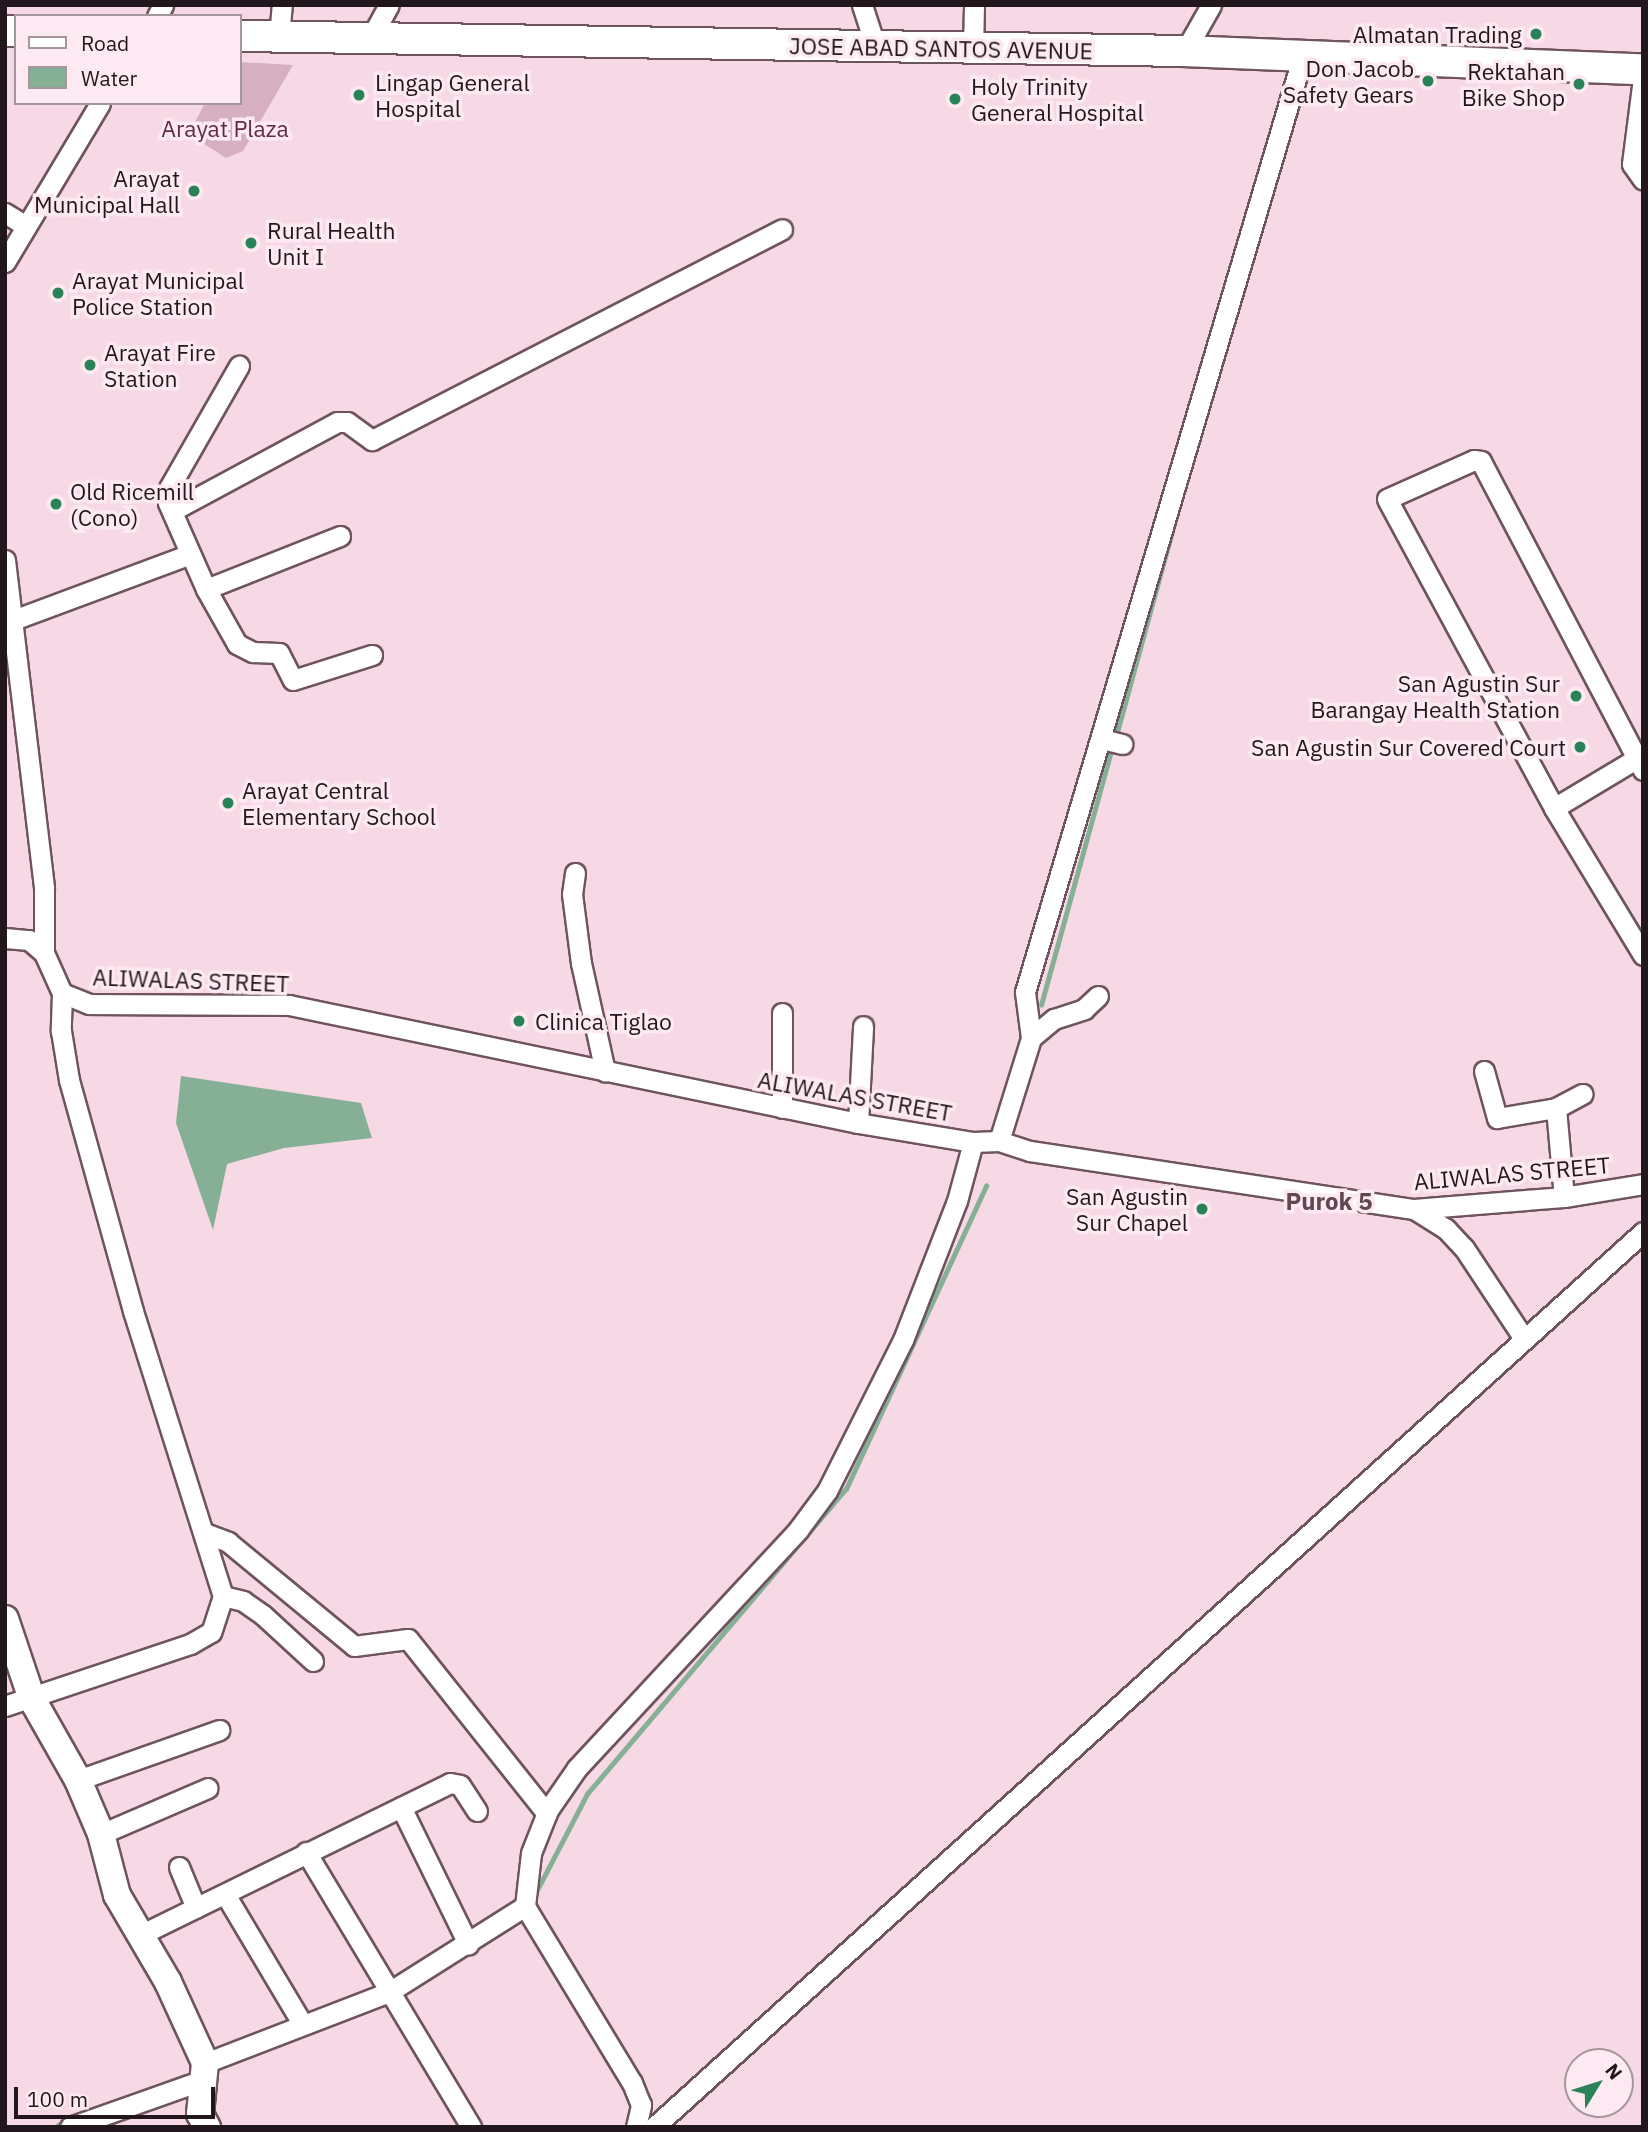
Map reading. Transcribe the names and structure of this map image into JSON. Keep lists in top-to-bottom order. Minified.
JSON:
{"streets":{"highway":["JOSE ABAD SANTOS AVENUE"],"street":["ALIWALAS STREET"]},"districts":["Purok 5"],"parks":["Arayat Plaza"],"places":["Almatan Trading","Don Jacob Safety Gears","Rektahan Bike Shop","Lingap General Hospital","Holy Trinity General Hospital","Arayat Municipal Hall","Rural Health Unit I","Arayat Municipal Police Station","Arayat Fire Station","Old Ricemill (Cono)","San Agustin Sur Barangay Health Station","San Agustin Sur Covered Court","Arayat Central Elementary School","Clinica Tiglao","San Agustin Sur Chapel"],"legend":["Road","Water"],"scale_bar":"100 m","north":"top right"}
